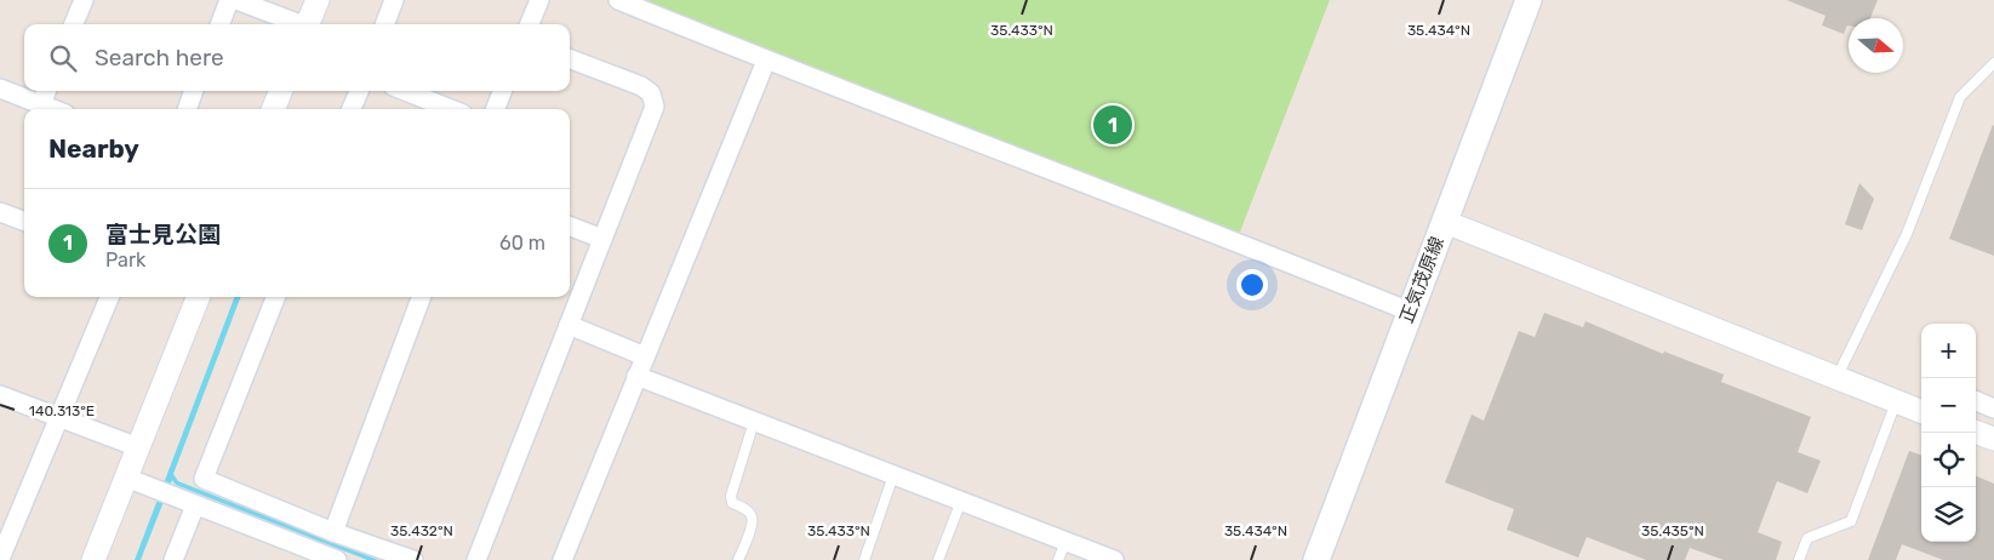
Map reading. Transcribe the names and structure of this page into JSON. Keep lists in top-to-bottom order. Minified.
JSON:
{"streets":{"main road":["正気茂原線"]},"north":"right","page":{"search":"Search here","pins":"1","heading":"Nearby","list":[{"mark":"1","name":"富士見公園","note":"Park","value":"60 m"}],"map_buttons":["+","−"]},"coordinates":["35.433°N","35.434°N","140.313°E","35.432°N","35.435°N"]}
